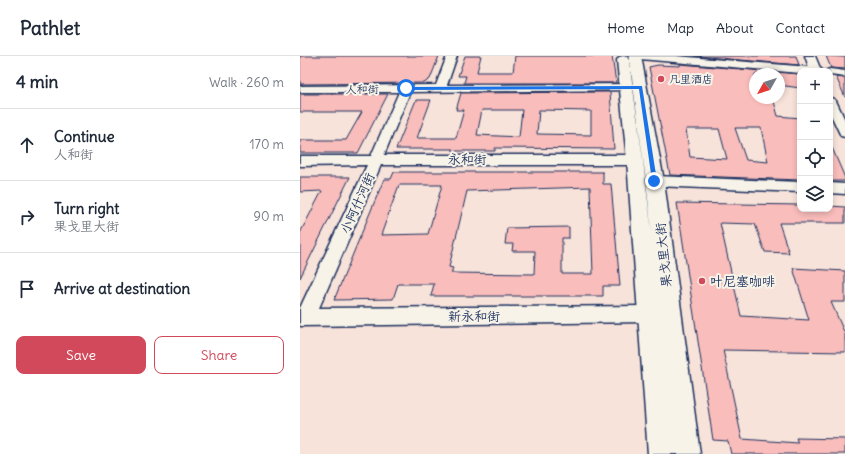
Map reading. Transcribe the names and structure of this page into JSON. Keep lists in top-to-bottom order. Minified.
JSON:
{"streets":{"main road":["果戈里大街"],"street":["人和街","永和街","小阿什河街","新永和街"]},"crossings":[["人和街","小阿什河街"],["人和街","果戈里大街"],["永和街","小阿什河街"],["永和街","果戈里大街"],["小阿什河街","新永和街"],["果戈里大街","新永和街"]],"places":["凡里酒店","叶尼塞咖啡"],"north":"bottom left","page":{"header":"Pathlet","nav":["Home","Map","About","Contact"],"heading":["4 min","Walk · 260 m"],"map_buttons":["+","−"],"list":[["Continue","人和街","170 m"],["Turn right","果戈里大街","90 m"],"Arrive at destination"],"buttons":["Save","Share"]}}
